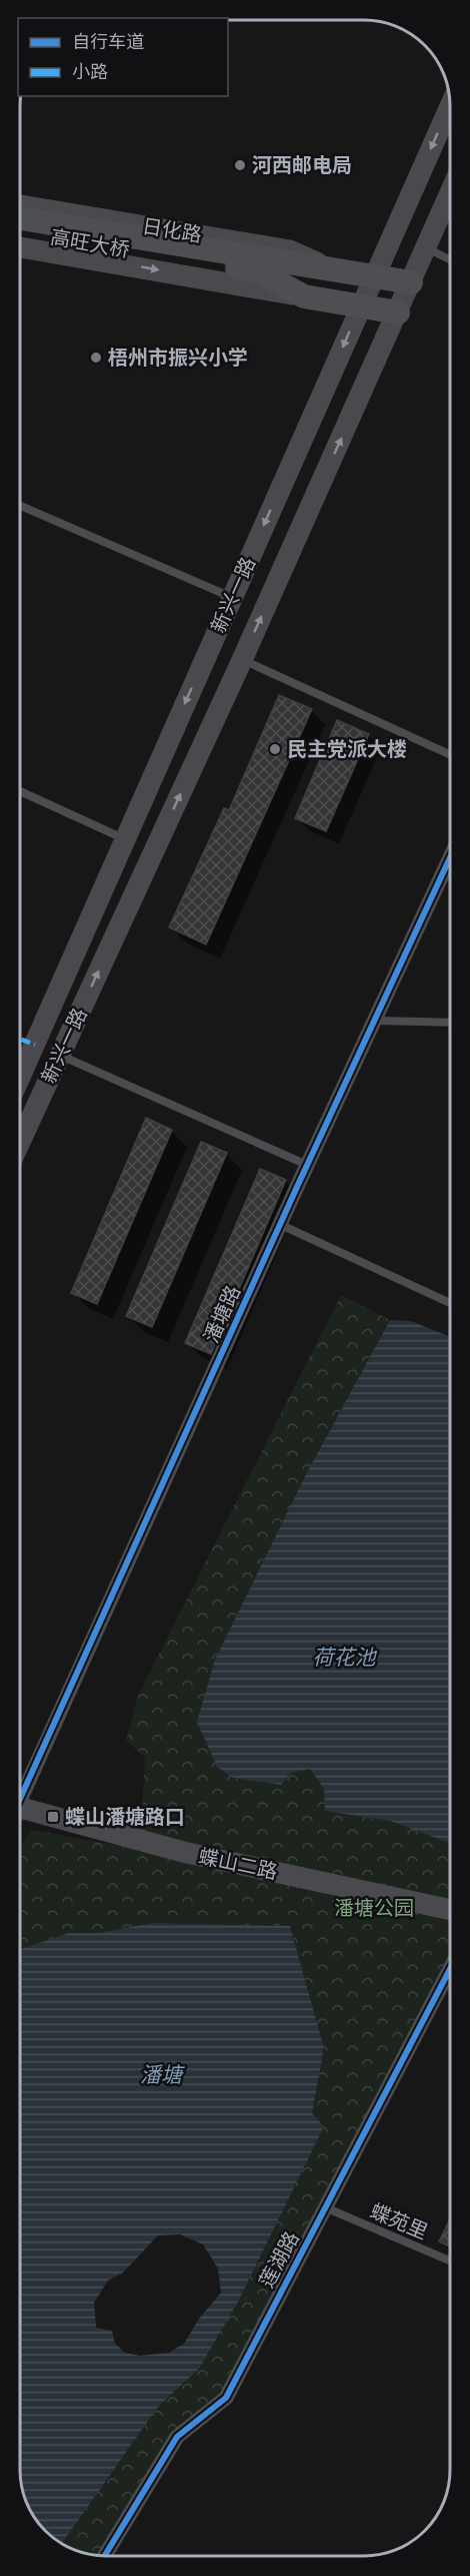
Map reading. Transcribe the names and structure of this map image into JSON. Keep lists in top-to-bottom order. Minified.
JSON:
{"streets":{"main road":["日化路","高旺大桥","新兴一路","蝶山二路"],"street":["潘塘路","莲湖路"],"lane":["蝶苑里"]},"crossings":[["日化路","高旺大桥"],["日化路","新兴一路"],["蝶苑里","莲湖路"]],"water":["荷花池","潘塘"],"parks":["潘塘公园"],"places":{"other":["河西邮电局","梧州市振兴小学","民主党派大楼"],"transit":["蝶山潘塘路口"]},"legend":["自行车道","小路"]}
